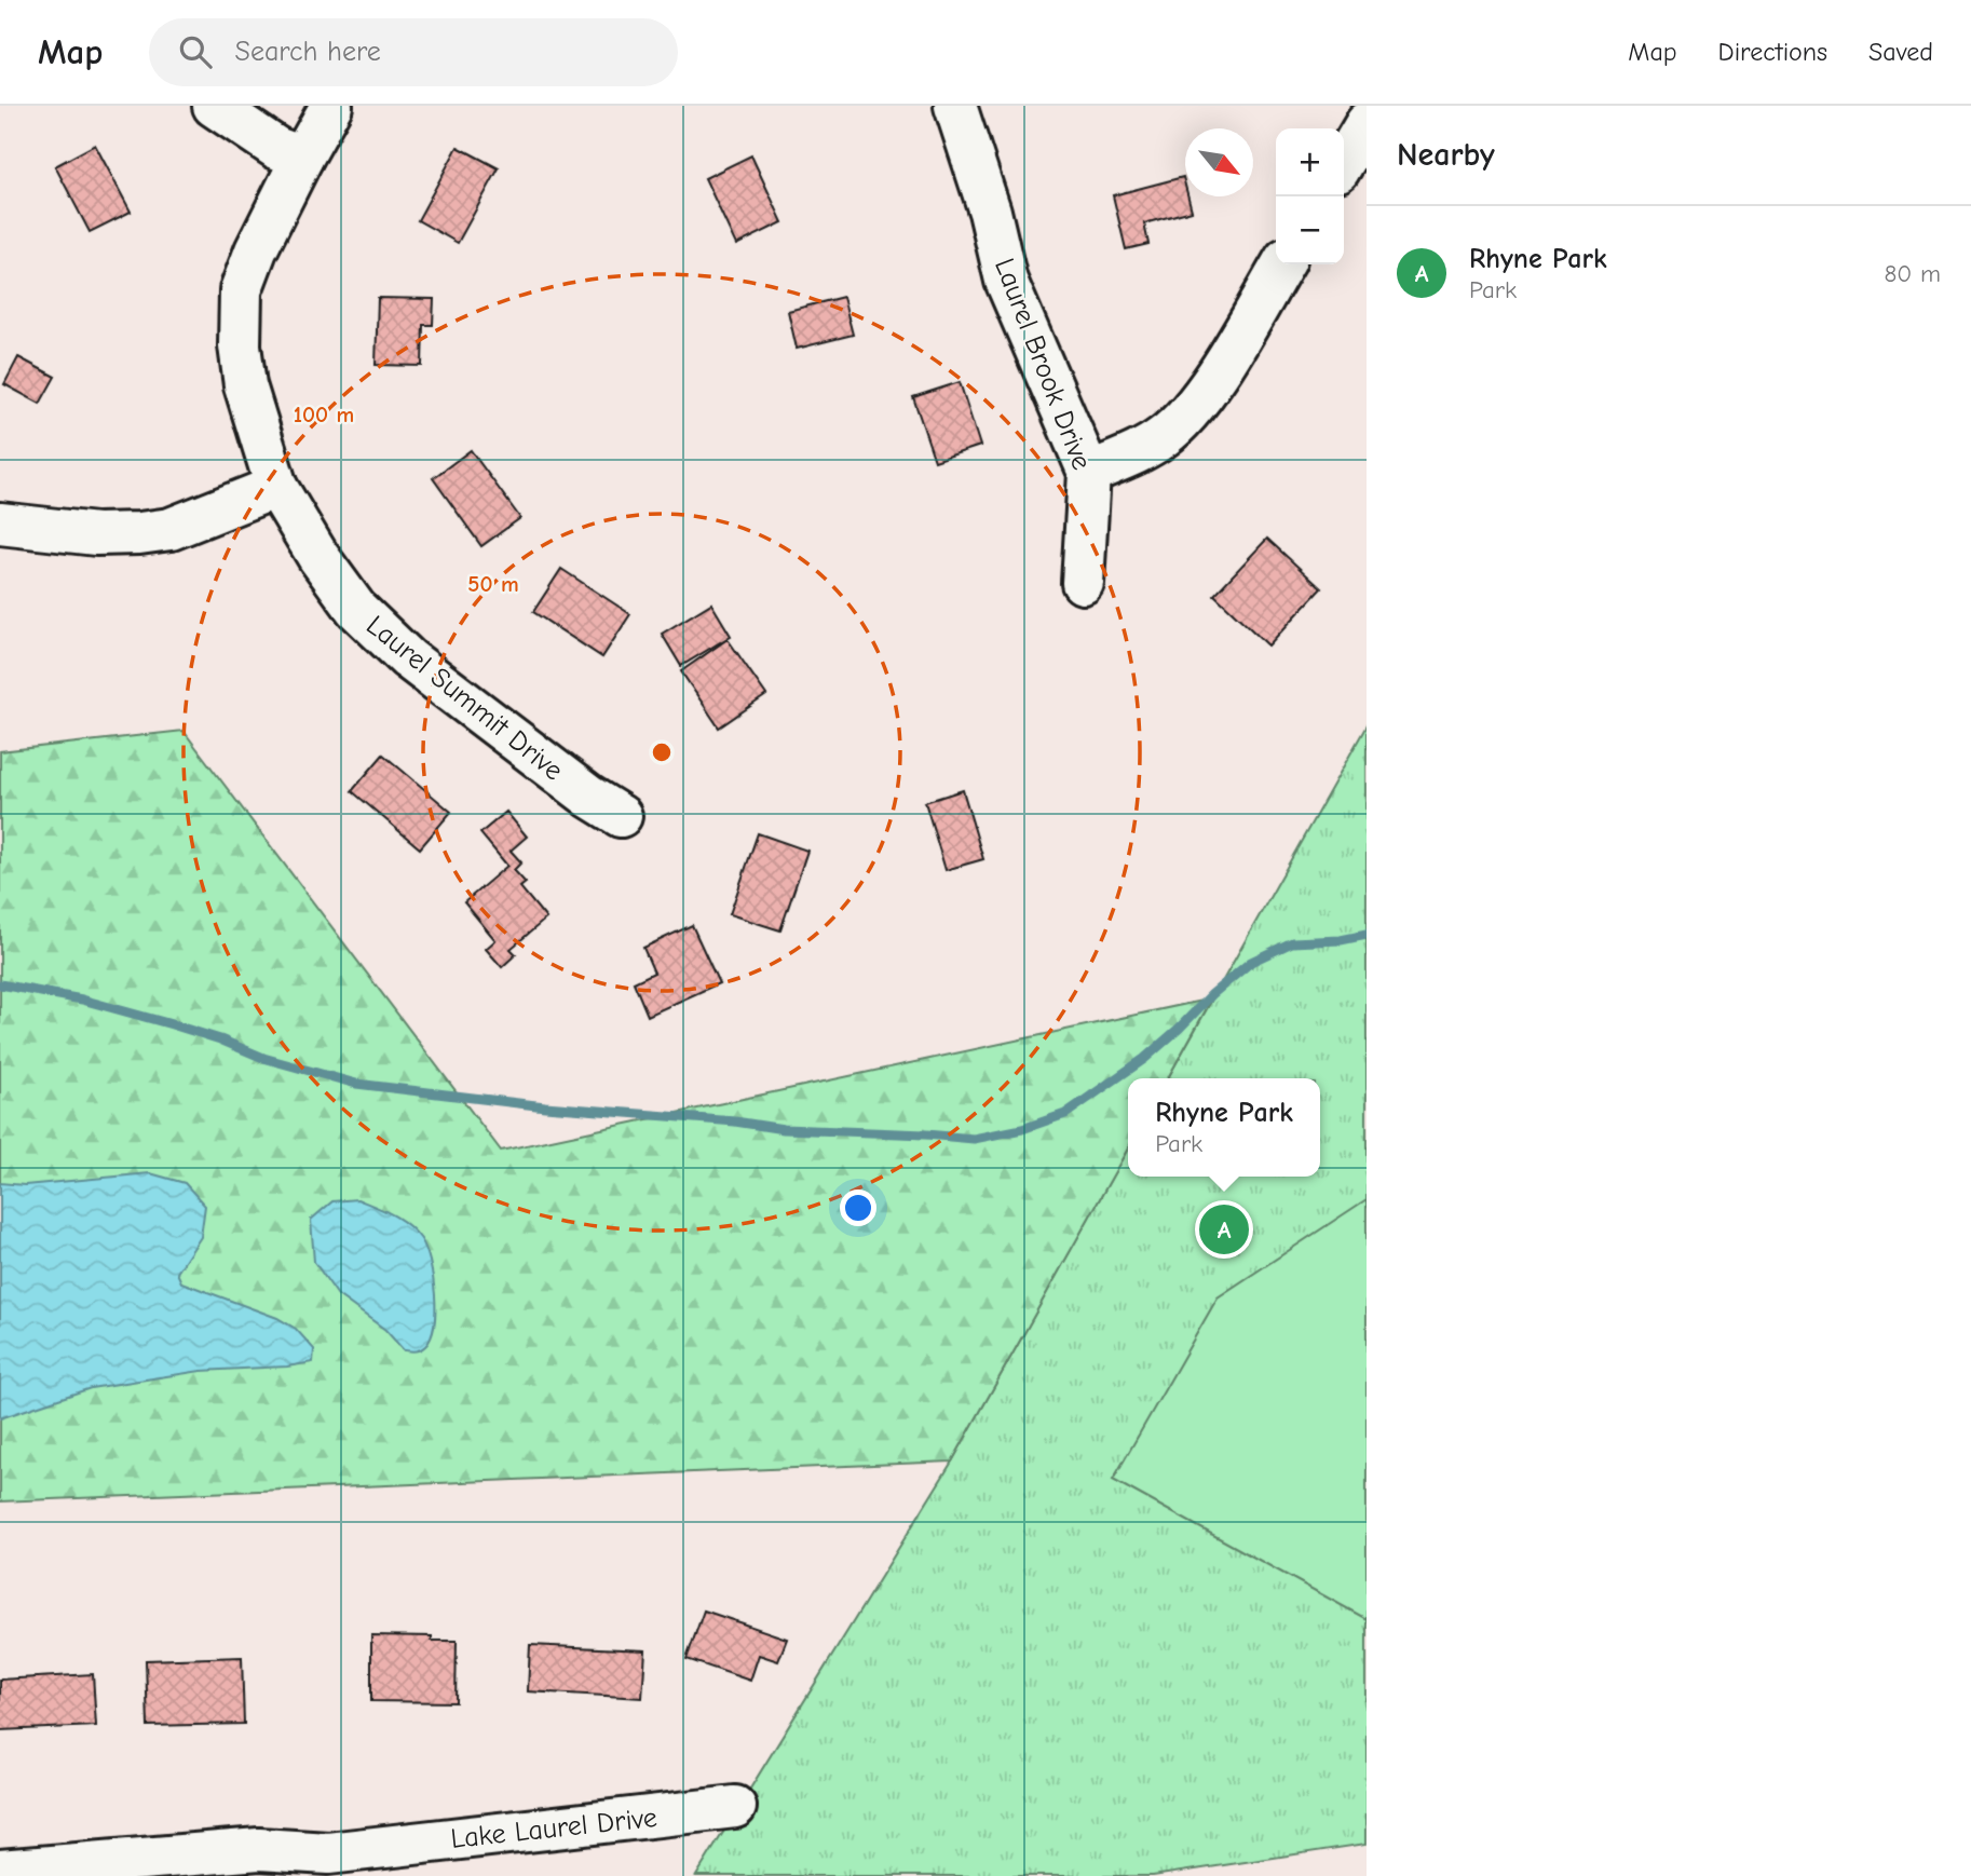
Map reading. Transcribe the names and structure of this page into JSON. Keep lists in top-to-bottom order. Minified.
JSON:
{"streets":{"street":["Laurel Brook Drive","Laurel Summit Drive","Lake Laurel Drive"]},"north":"bottom right","page":{"header":"Map","search":"Search here","nav":["Map","Directions","Saved"],"heading":"Nearby","map_buttons":["+","−"],"list":[{"mark":"A","name":"Rhyne Park","note":"Park","value":"80 m"}],"popup":["Rhyne Park","Park"],"pins":"A"},"rings":["100 m","50 m"]}
